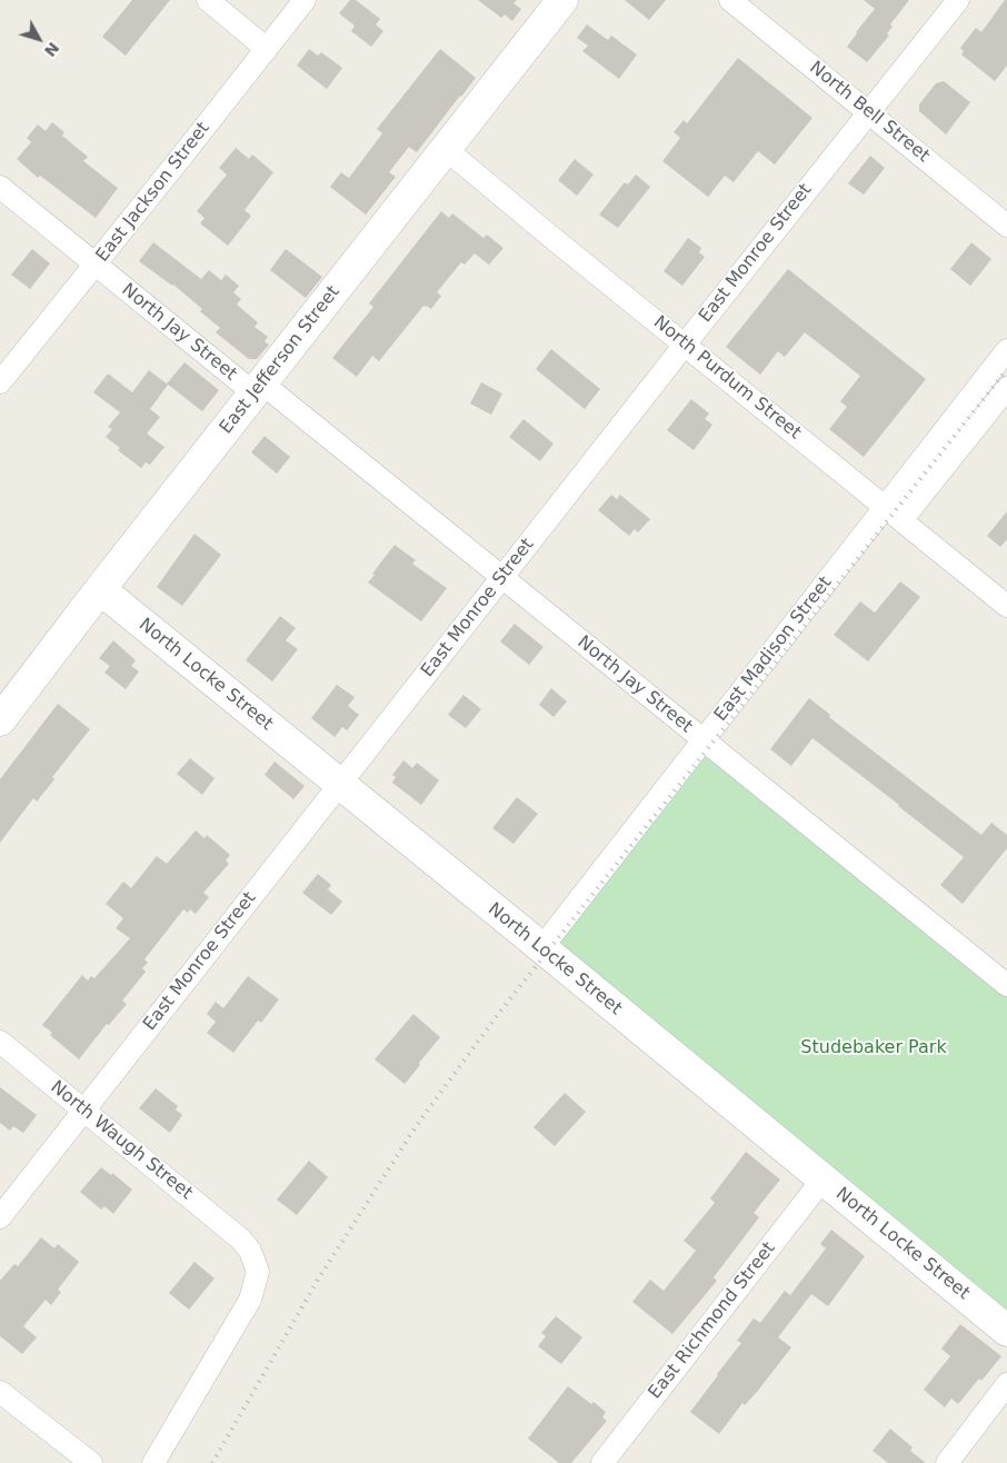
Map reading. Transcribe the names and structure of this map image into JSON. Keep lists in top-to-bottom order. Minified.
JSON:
{"streets":{"street":["North Bell Street","East Jackson Street","East Monroe Street","North Jay Street","East Jefferson Street","North Purdum Street","East Madison Street","North Locke Street","North Waugh Street","East Richmond Street"]},"crossings":[["North Bell Street","East Monroe Street"],["East Jackson Street","North Jay Street"],["East Monroe Street","North Jay Street"],["East Monroe Street","North Purdum Street"],["East Monroe Street","North Locke Street"],["East Monroe Street","North Waugh Street"],["North Jay Street","East Jefferson Street"],["North Jay Street","East Madison Street"],["East Jefferson Street","North Purdum Street"],["East Jefferson Street","North Locke Street"],["North Purdum Street","East Madison Street"],["East Madison Street","North Locke Street"],["North Locke Street","East Richmond Street"]],"parks":["Studebaker Park"],"north":"bottom right"}
